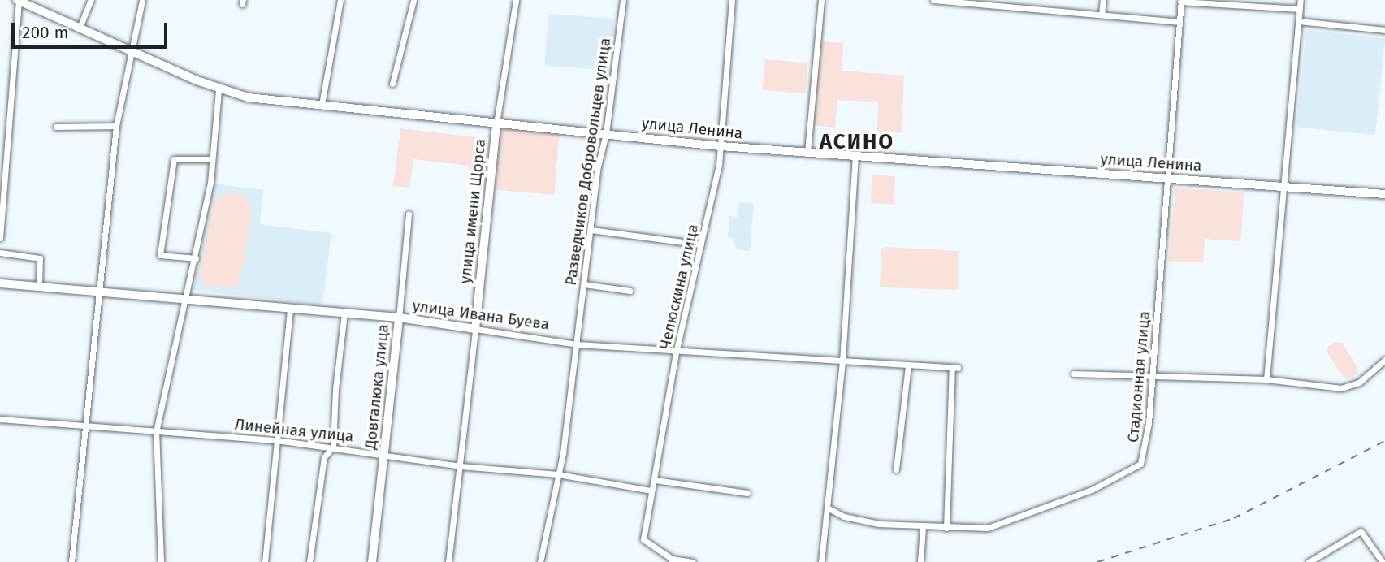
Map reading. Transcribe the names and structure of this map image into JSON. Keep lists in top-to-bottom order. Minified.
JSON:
{"streets":{"main road":["улица Ленина","улица имени Щорса","улица Ивана Буева","Довгалюка улица"],"street":["Разведчиков Добровольцев улица","Челюскина улица","Стадионная улица","Линейная улица"]},"crossings":[["улица Ленина","Разведчиков Добровольцев улица"],["улица Ленина","улица имени Щорса"],["улица Ленина","Челюскина улица"],["улица Ленина","Стадионная улица"],["Разведчиков Добровольцев улица","улица Ивана Буева"],["Разведчиков Добровольцев улица","Линейная улица"],["улица имени Щорса","улица Ивана Буева"],["улица имени Щорса","Линейная улица"],["Челюскина улица","улица Ивана Буева"],["Челюскина улица","Линейная улица"],["улица Ивана Буева","Стадионная улица"],["улица Ивана Буева","Довгалюка улица"],["Довгалюка улица","Линейная улица"]],"districts":["АСИНО"],"scale_bar":"200 m"}
